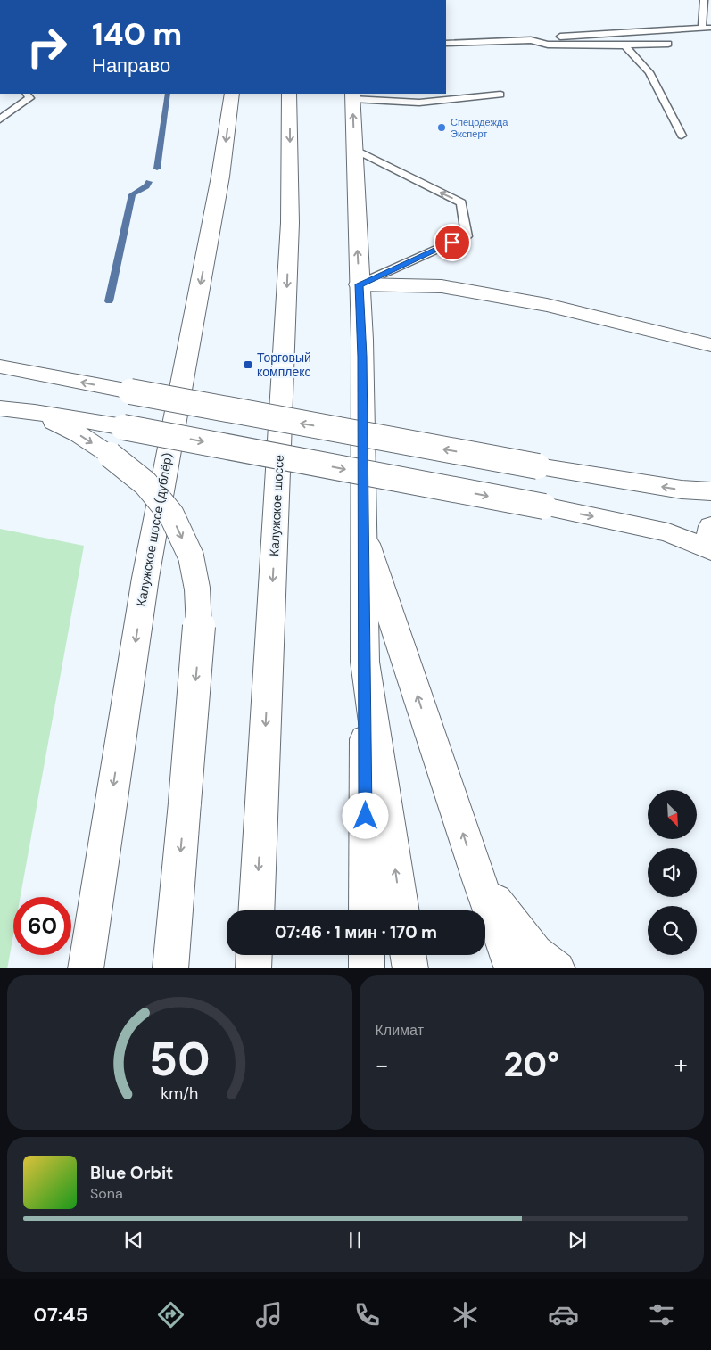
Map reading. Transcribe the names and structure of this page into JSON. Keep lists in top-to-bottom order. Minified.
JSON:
{"streets":{"main road":["Калужское шоссе","Калужское шоссе (дублёр)"]},"places":{"other":["Спецодежда Эксперт"],"transit":["Торговый комплекс"]},"north":"bottom right","page":{"turn":["140 m","Направо"],"limit":"60","trip":"07:46 · 1 мин · 170 m","tile":"Климат","heat":["−","20°","+"],"song":["Blue Orbit","Sona"],"tabs":"07:45","gauge":["50","km/h"]}}
